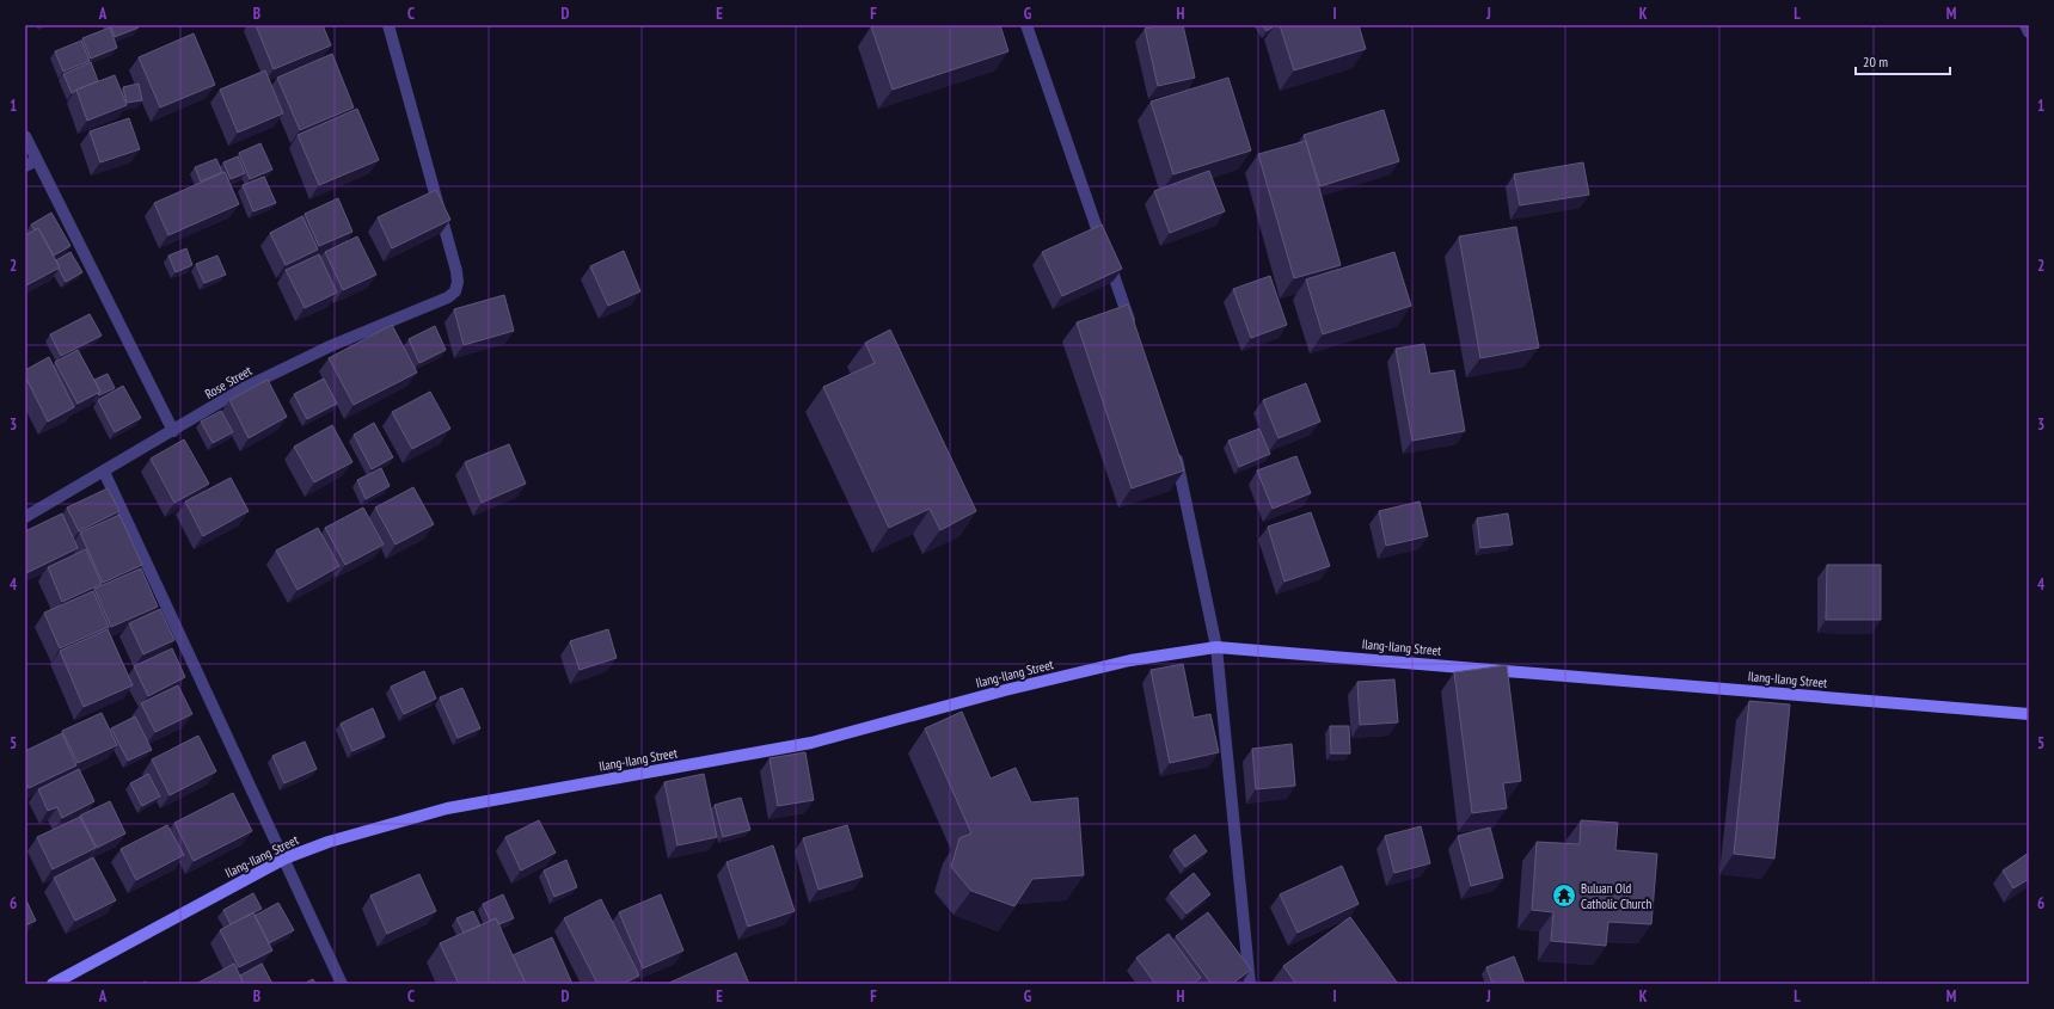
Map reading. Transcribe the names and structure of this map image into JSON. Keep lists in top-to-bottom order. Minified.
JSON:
{"streets":{"main road":["Ilang-Ilang Street"],"street":["Rose Street"]},"places":{"temple":["Buluan Old Catholic Church"]},"scale_bar":"20 m","grid":{"columns":["A","B","C","D","E","F","G","H","I","J","K","L","M"],"rows":["1","2","3","4","5","6"]}}
